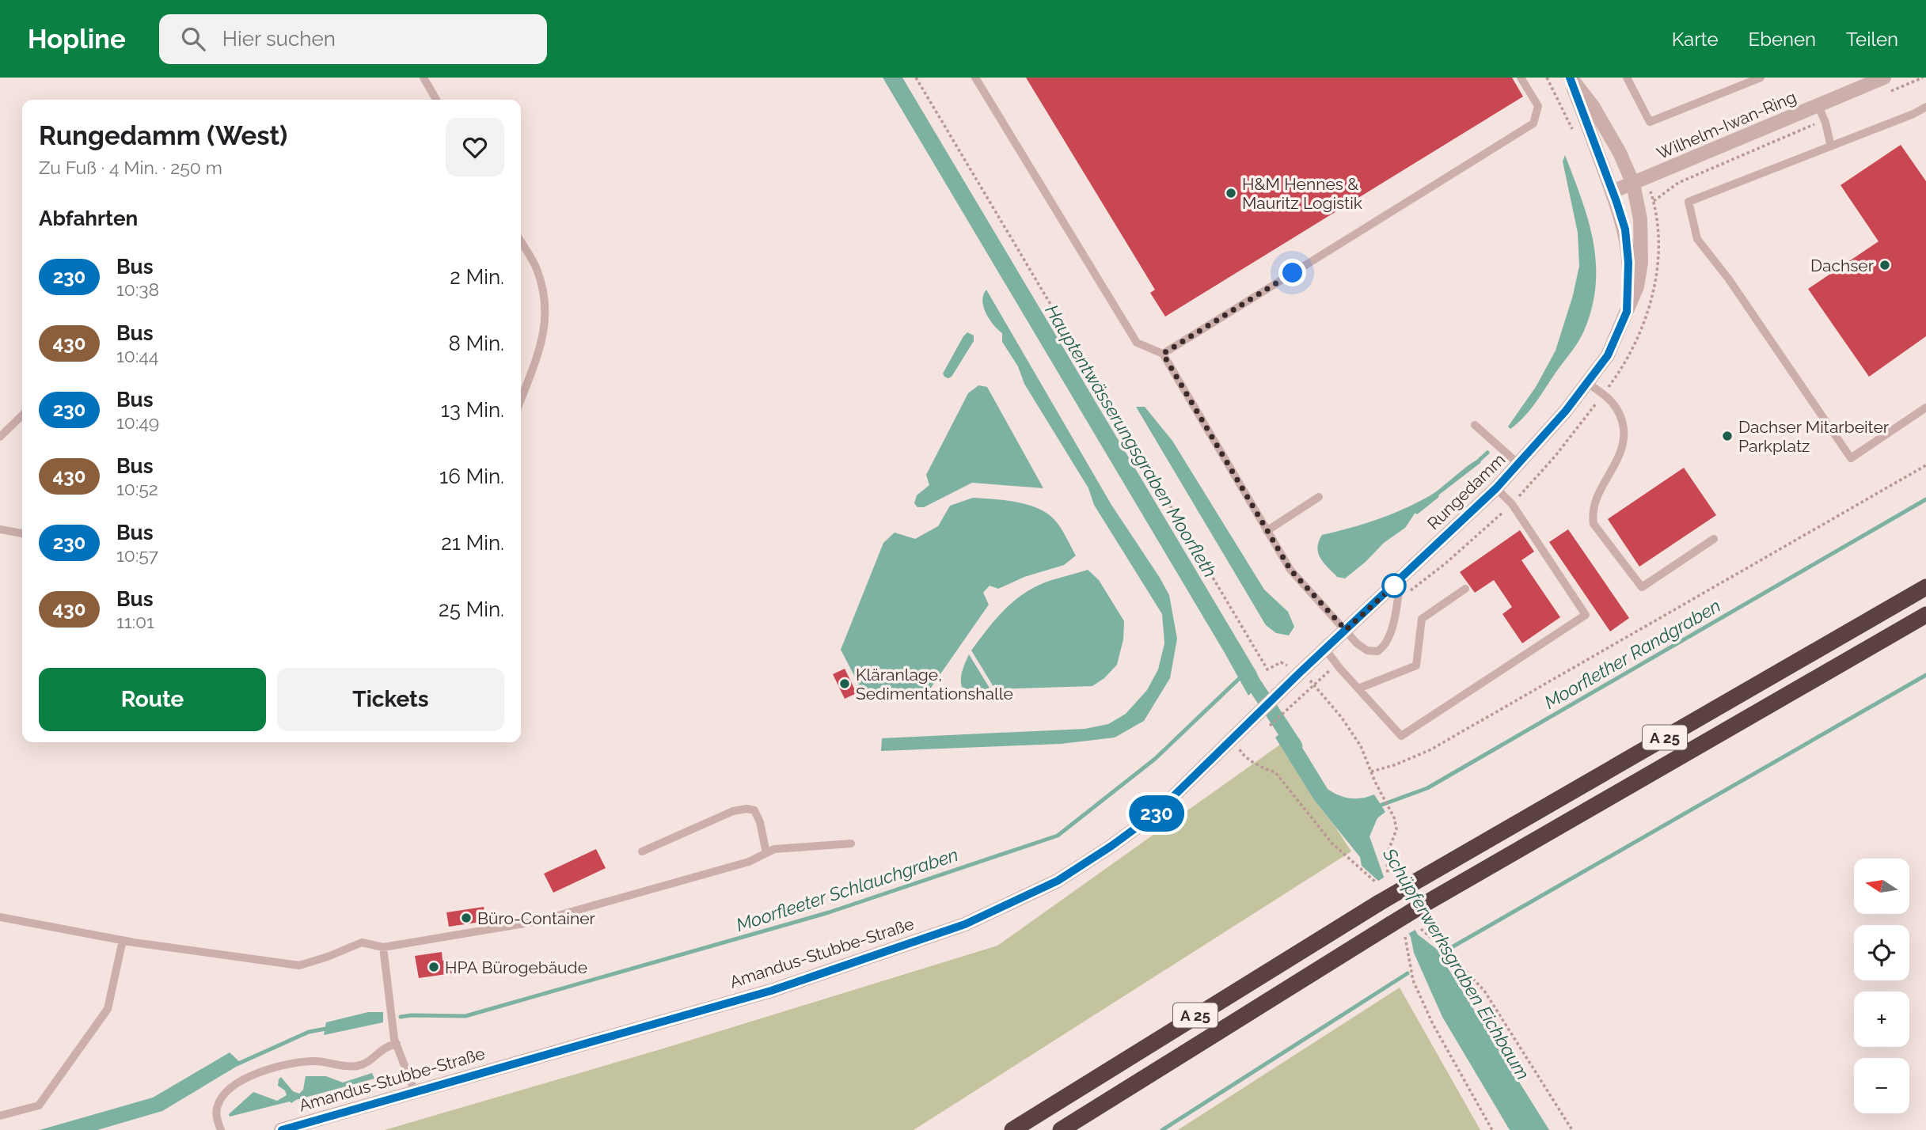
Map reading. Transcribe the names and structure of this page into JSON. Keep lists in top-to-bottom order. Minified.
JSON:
{"streets":{"highway":["A 25"],"street":["Wilhelm-Iwan-Ring","Rungedamm","Amandus-Stubbe-Straße"]},"crossings":[["Wilhelm-Iwan-Ring","Rungedamm"],["Rungedamm","Amandus-Stubbe-Straße"]],"water":["Hauptentwässerungsgraben Moorfleth","Moorflether Randgraben","Moorfleeter Schlauchgraben","Schüpferwerksgraben Eichbaum"],"places":["H&M Hennes & Mauritz Logistik","Dachser","Dachser Mitarbeiter Parkplatz","Kläranlage, Sedimentationshalle","Büro-Container","HPA Bürogebäude"],"lines":["bus line 230"],"north":"left","page":{"header":"Hopline","search":"Hier suchen","nav":["Karte","Ebenen","Teilen"],"on_map":"230","heading":[["Rungedamm (West)","Zu Fuß · 4 Min. · 250 m"],"Abfahrten"],"list":[{"mark":"230","name":"Bus","note":"10:38","value":"2 Min."},{"mark":"430","name":"Bus","note":"10:44","value":"8 Min."},{"mark":"230","name":"Bus","note":"10:49","value":"13 Min."},{"mark":"430","name":"Bus","note":"10:52","value":"16 Min."},{"mark":"230","name":"Bus","note":"10:57","value":"21 Min."},{"mark":"430","name":"Bus","note":"11:01","value":"25 Min."}],"buttons":["Route","Tickets"],"map_buttons":["+","−"]}}
